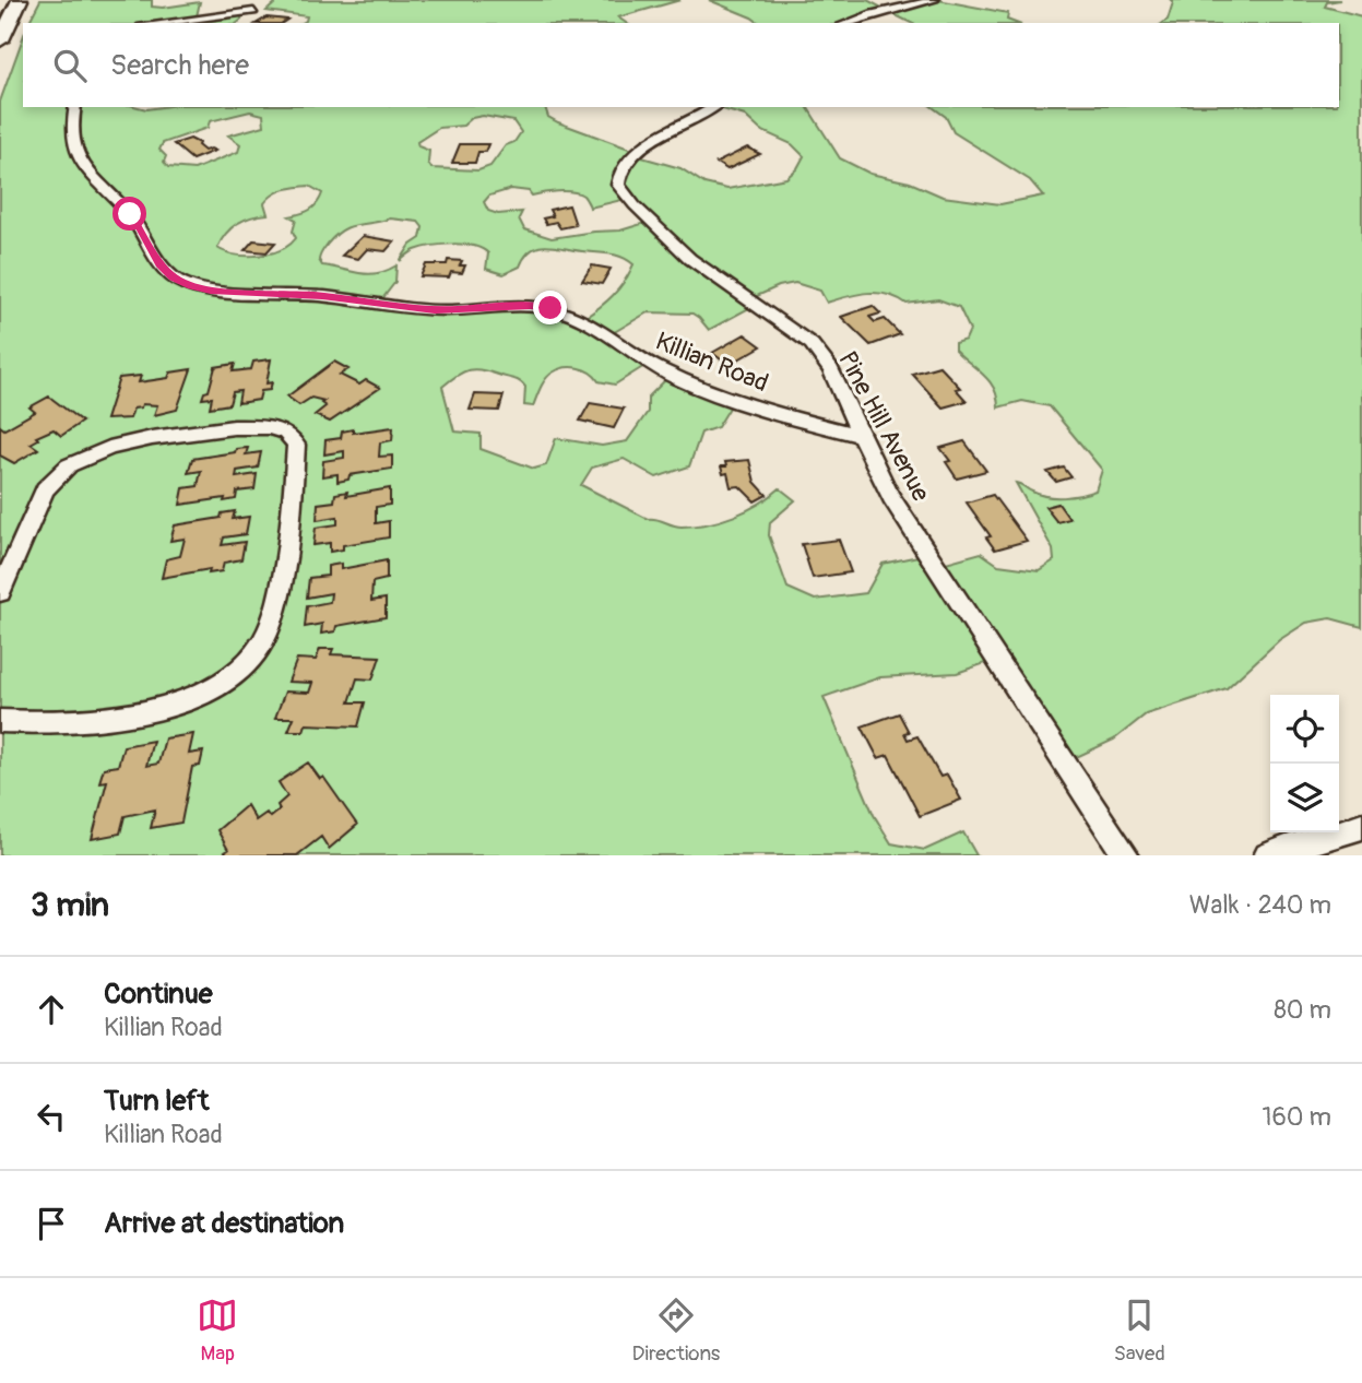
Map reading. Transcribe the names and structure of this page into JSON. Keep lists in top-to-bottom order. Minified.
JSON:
{"streets":{"street":["Killian Road","Pine Hill Avenue"]},"crossings":[["Killian Road","Pine Hill Avenue"]],"page":{"search":"Search here","heading":["3 min","Walk · 240 m"],"list":[["Continue","Killian Road","80 m"],["Turn left","Killian Road","160 m"],"Arrive at destination"],"nav":["Map","Directions","Saved"]}}
